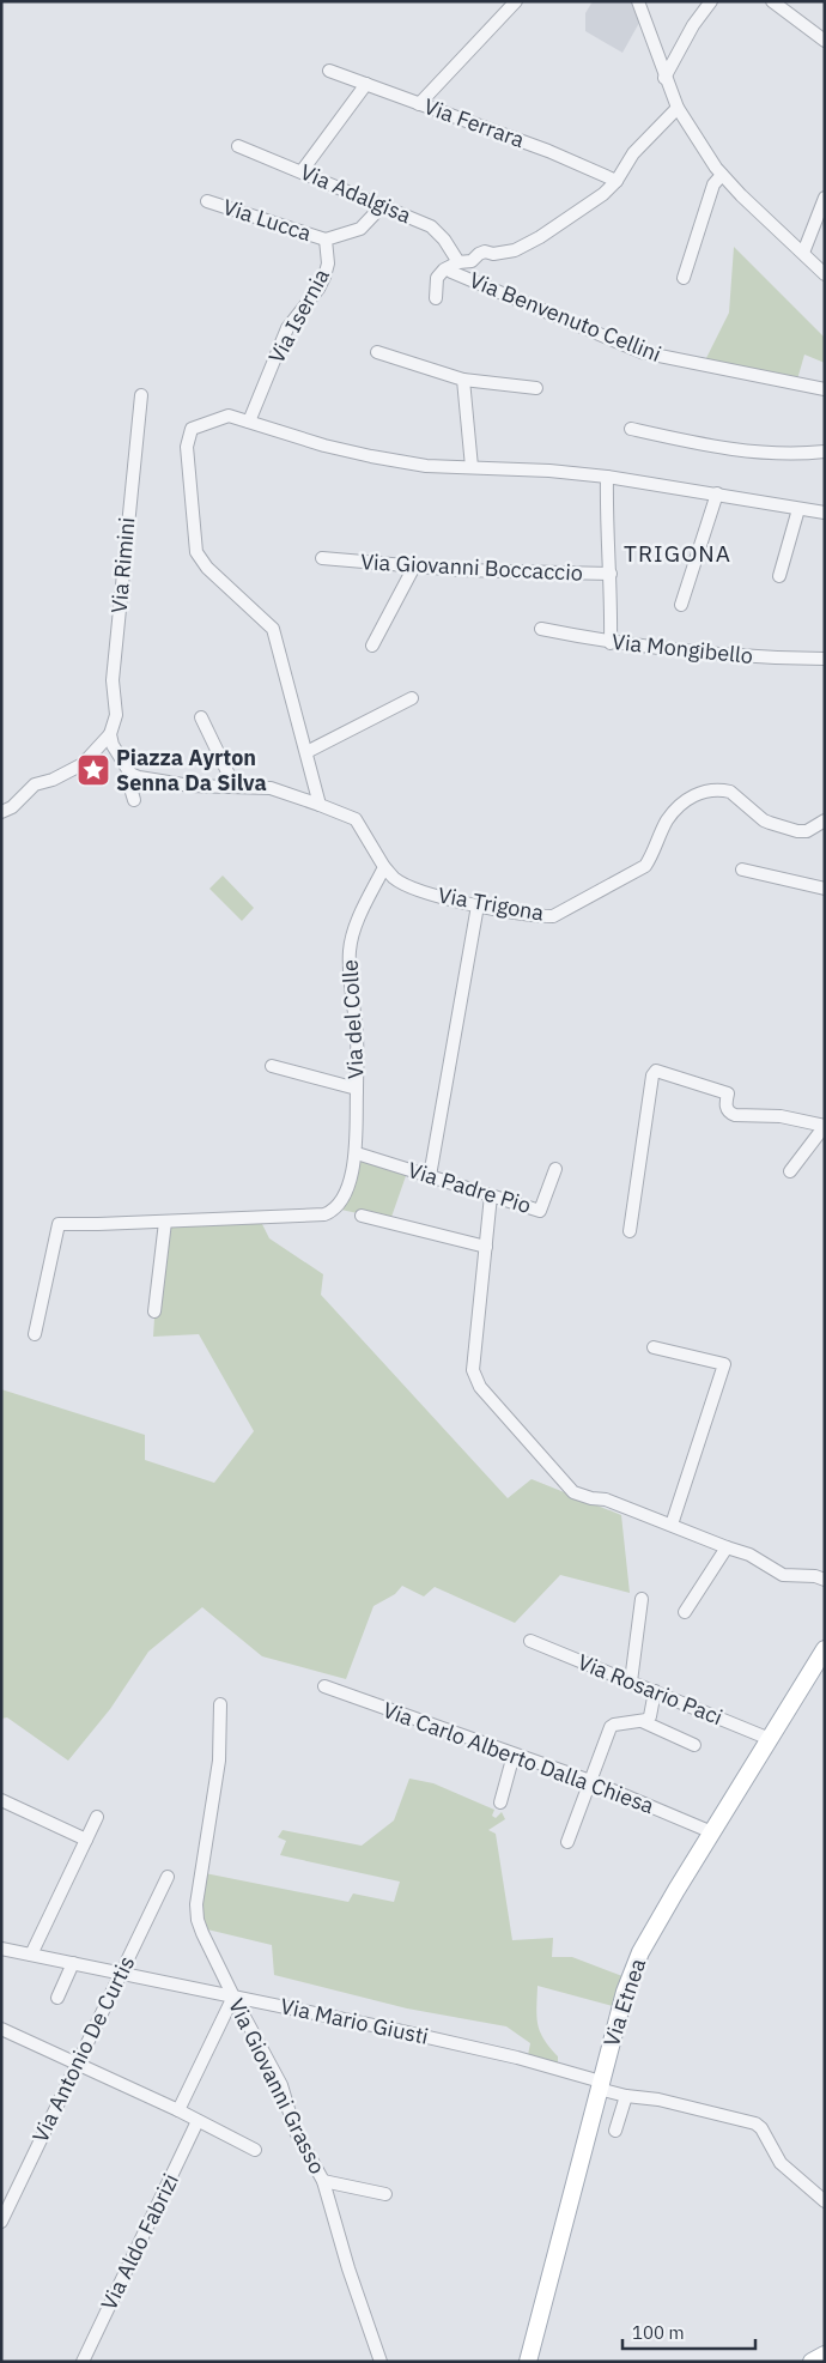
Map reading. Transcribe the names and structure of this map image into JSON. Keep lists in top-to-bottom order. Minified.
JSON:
{"streets":{"main road":["Via Etnea"],"street":["Via Ferrara","Via Adalgisa","Via Lucca","Via Isernia","Via Benvenuto Cellini","Via Rimini","Via Giovanni Boccaccio","Via Mongibello","Via Trigona","Via del Colle","Via Padre Pio","Via Rosario Paci","Via Carlo Alberto Dalla Chiesa","Via Mario Giusti","Via Antonio De Curtis","Via Giovanni Grasso","Via Aldo Fabrizi"]},"crossings":[["Via Adalgisa","Via Isernia"],["Via Adalgisa","Via Benvenuto Cellini"],["Via Lucca","Via Isernia"],["Via Trigona","Via del Colle"],["Via del Colle","Via Padre Pio"],["Via Rosario Paci","Via Etnea"],["Via Carlo Alberto Dalla Chiesa","Via Etnea"],["Via Etnea","Via Mario Giusti"],["Via Mario Giusti","Via Antonio De Curtis"],["Via Mario Giusti","Via Giovanni Grasso"]],"districts":["TRIGONA"],"places":{"place":["Piazza Ayrton Senna Da Silva"]},"scale_bar":"100 m"}
